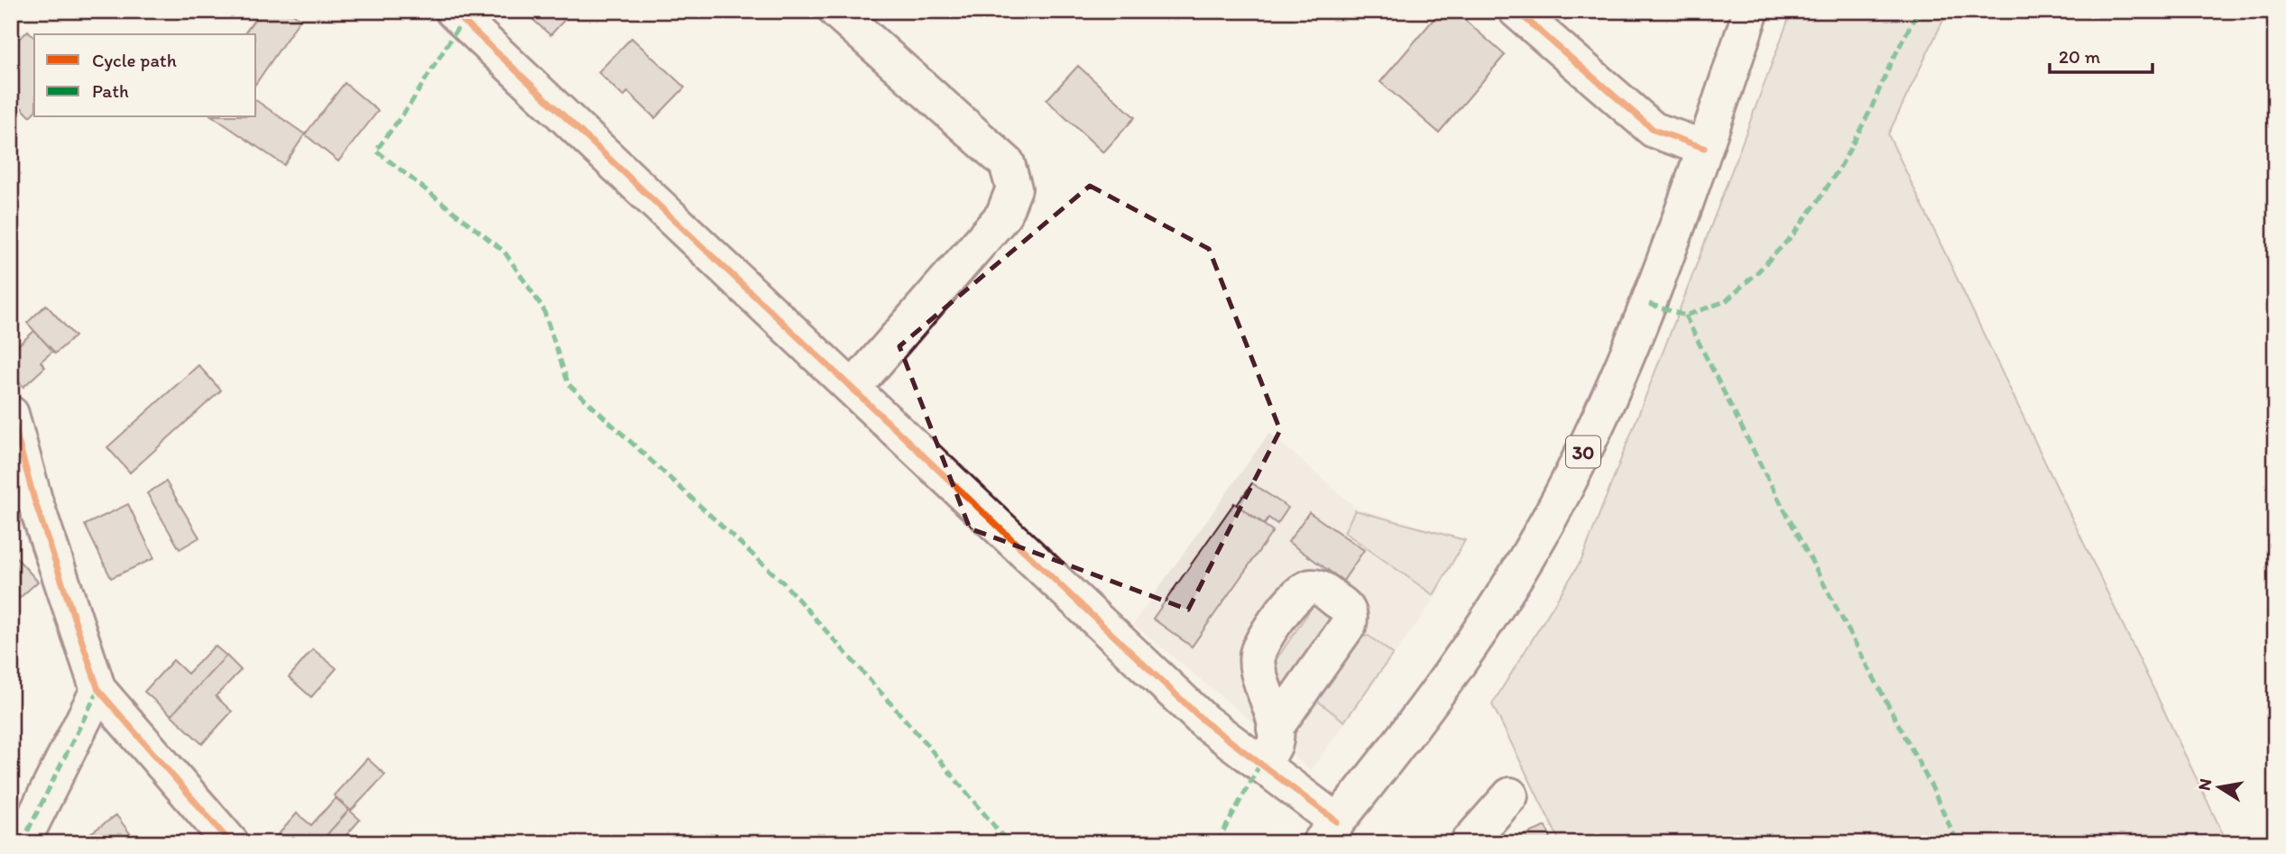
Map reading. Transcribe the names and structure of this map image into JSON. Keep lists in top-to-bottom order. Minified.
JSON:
{"streets":{"street":["30"]},"legend":["Cycle path","Path"],"scale_bar":"20 m","north":"left"}
